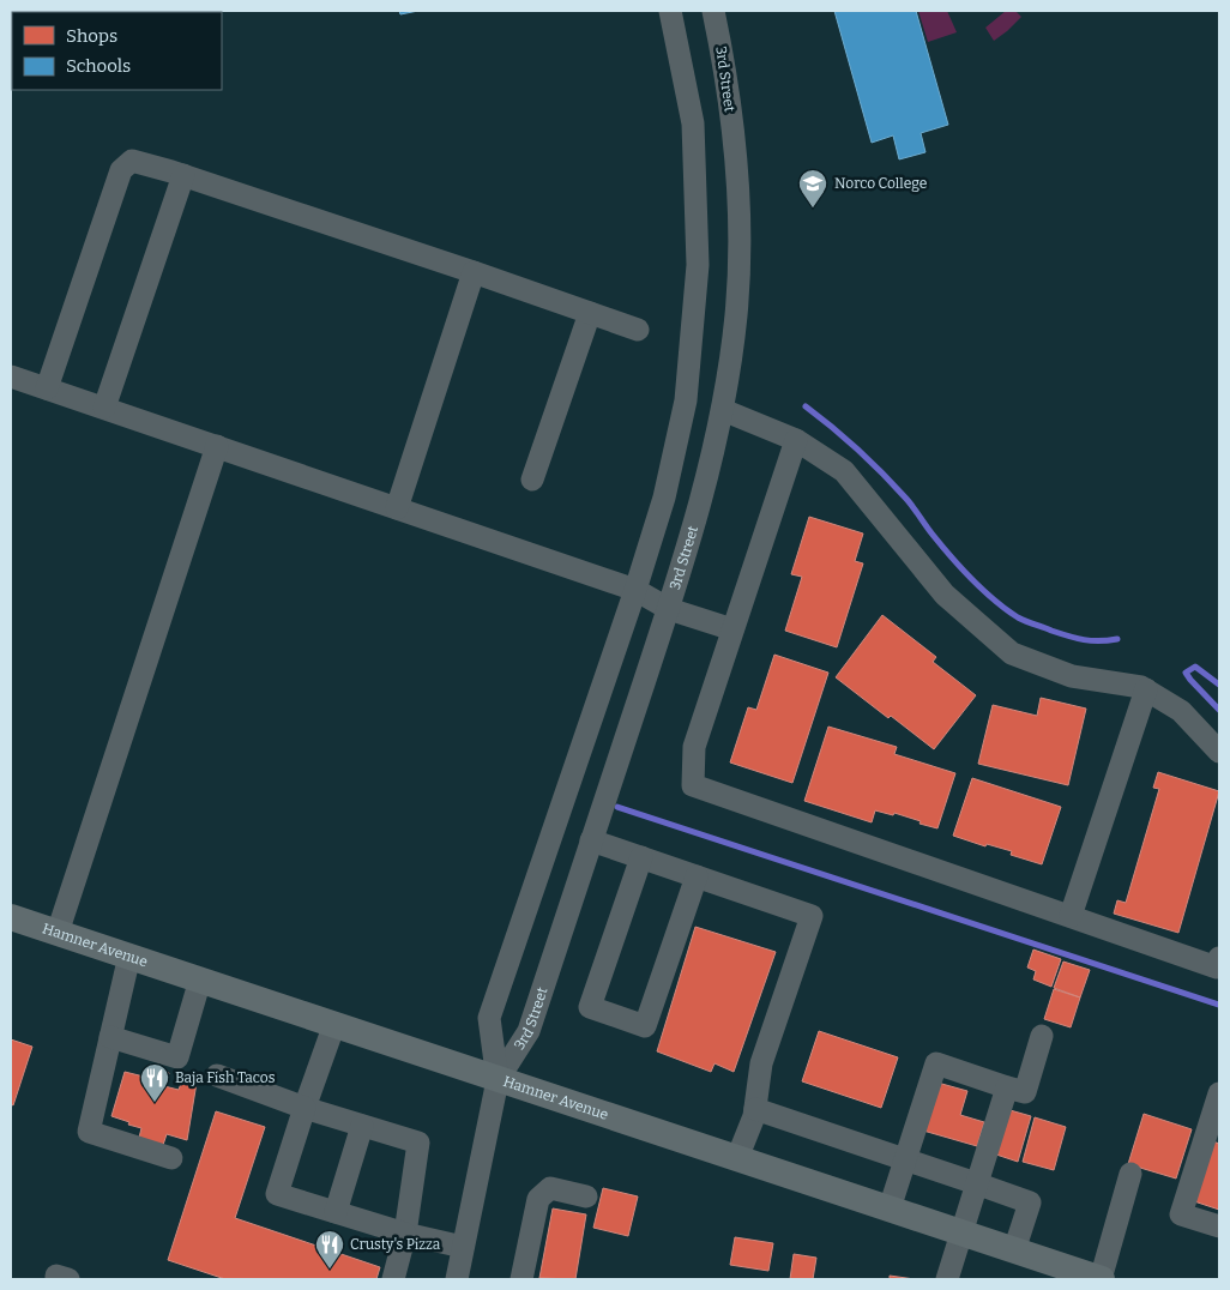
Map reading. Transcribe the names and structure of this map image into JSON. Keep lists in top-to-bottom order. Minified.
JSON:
{"streets":{"main road":["Hamner Avenue"],"street":["3rd Street"]},"crossings":[["3rd Street","Hamner Avenue"]],"places":{"school or university":["Norco College"],"restaurant":["Baja Fish Tacos","Crusty's Pizza"]},"legend":["Shops","Schools"]}
